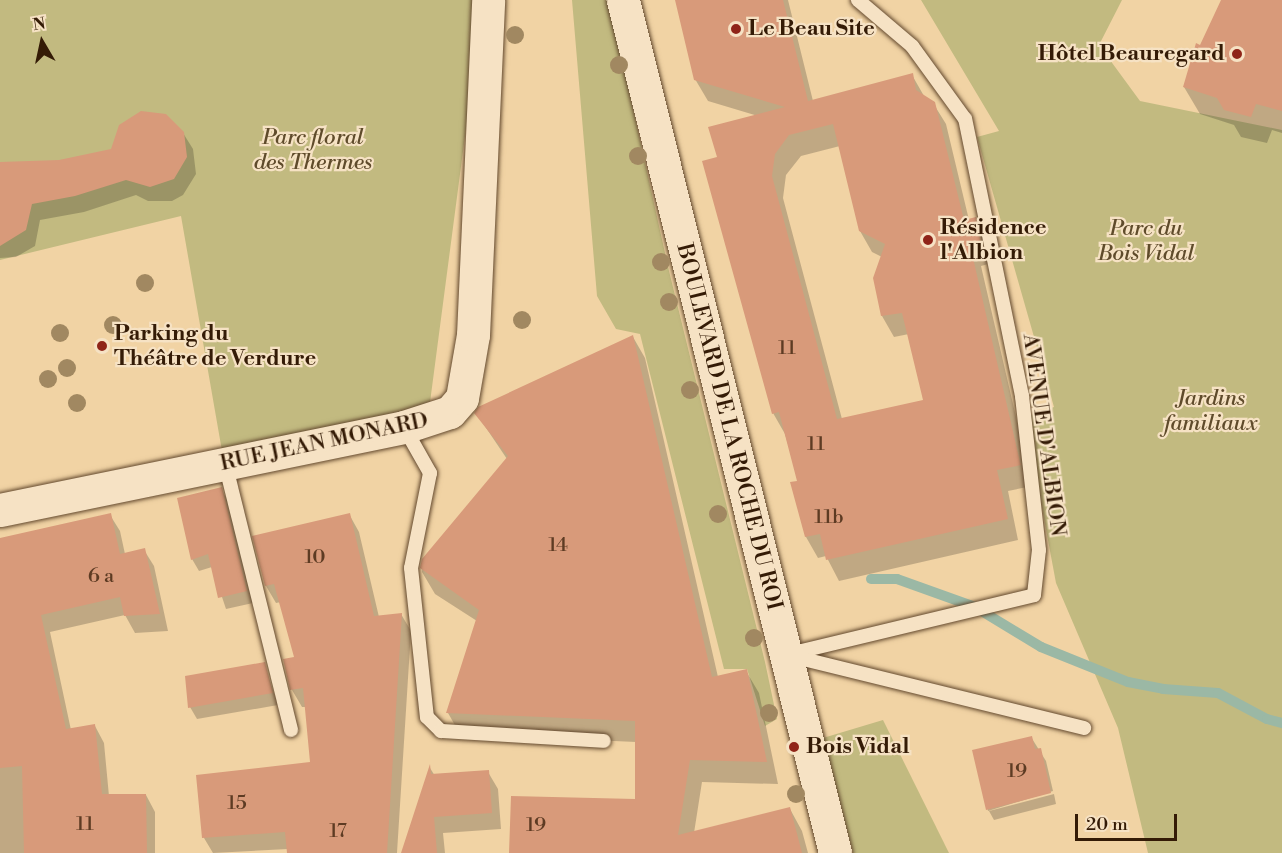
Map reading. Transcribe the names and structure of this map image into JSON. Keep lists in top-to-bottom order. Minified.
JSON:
{"streets":{"street":["BOULEVARD DE LA ROCHE DU ROI","RUE JEAN MONARD"],"lane":["AVENUE D'ALBION"]},"crossings":[["BOULEVARD DE LA ROCHE DU ROI","AVENUE D'ALBION"]],"parks":["Parc floral des Thermes","Parc du Bois Vidal","Jardins familiaux"],"places":["Le Beau Site","Hôtel Beauregard","Résidence l'Albion","Parking du Théâtre de Verdure","Bois Vidal"],"house_numbers":["11","11","11b","14","10","6 a","19","15","11","19","17"],"scale_bar":"20 m","north":"top"}
